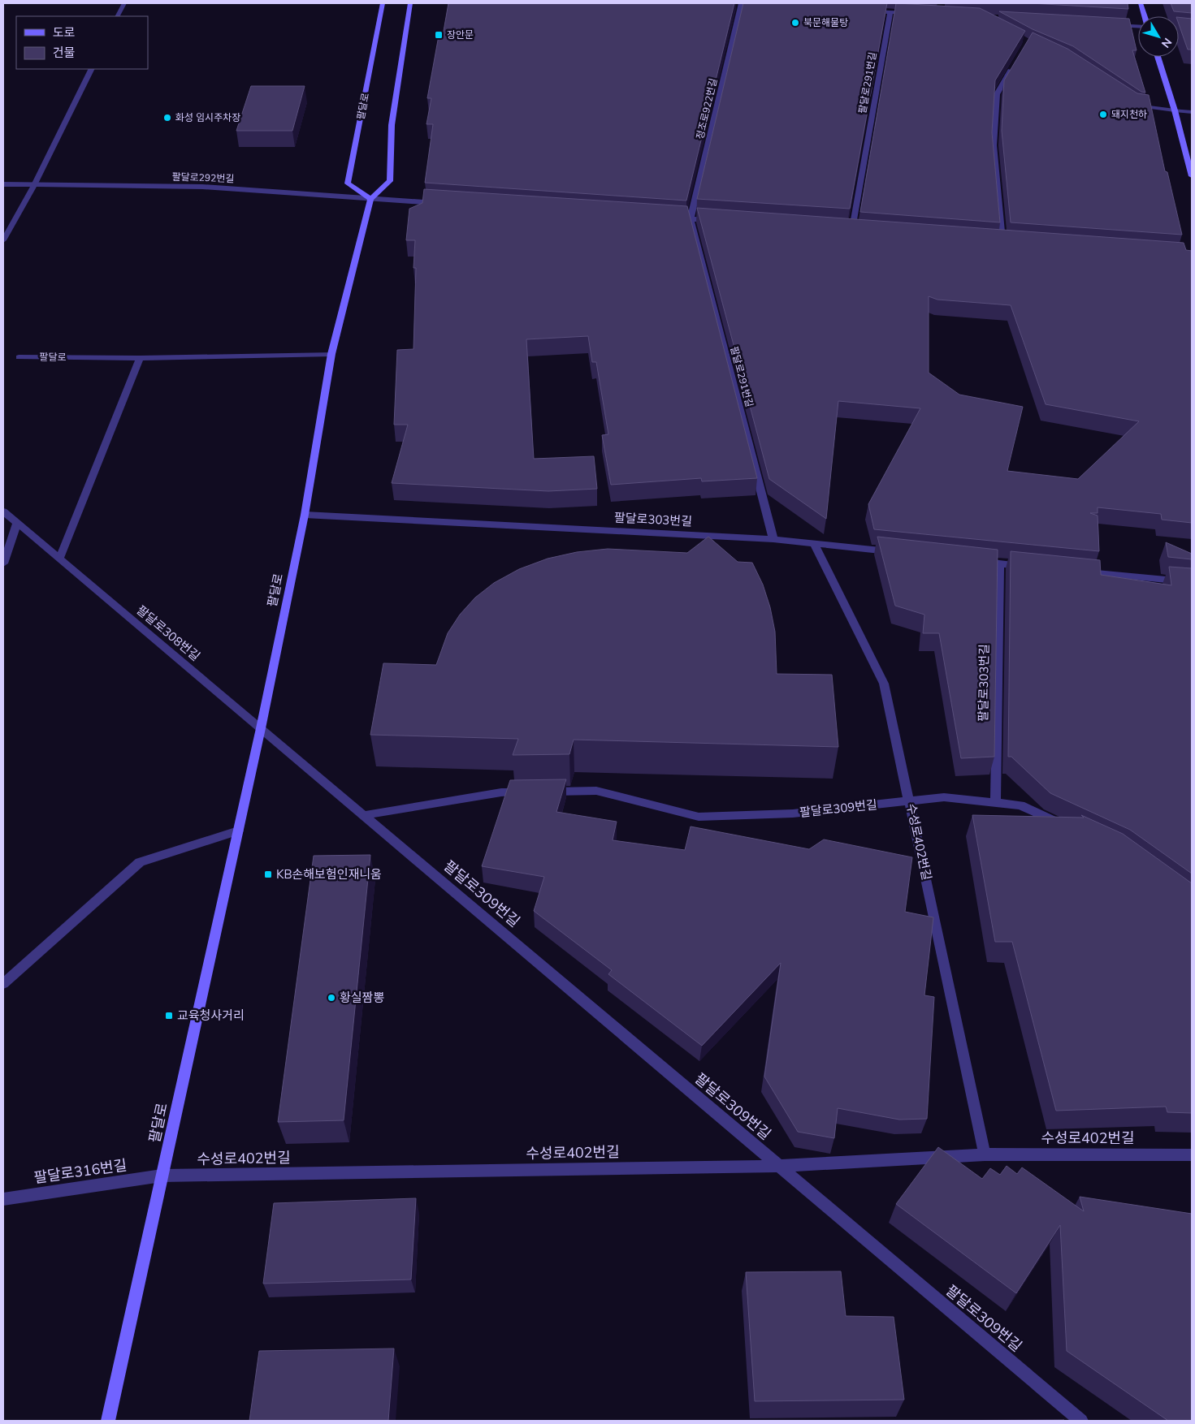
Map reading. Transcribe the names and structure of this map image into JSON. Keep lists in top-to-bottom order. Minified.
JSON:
{"streets":{"main road":["팔달로"],"street":["팔달로291번길","정조로922번길","팔달로292번길","팔달로303번길","팔달로308번길","팔달로309번길","수성로402번길","팔달로316번길"]},"crossings":[["팔달로291번길","정조로922번길"],["팔달로291번길","팔달로303번길"],["팔달로","팔달로292번길"],["팔달로","팔달로303번길"],["팔달로","팔달로308번길"],["팔달로","팔달로309번길"],["팔달로","수성로402번길"],["팔달로","팔달로316번길"],["팔달로303번길","팔달로309번길"],["팔달로303번길","수성로402번길"],["팔달로308번길","팔달로309번길"],["팔달로309번길","수성로402번길"],["수성로402번길","팔달로316번길"]],"places":{"other":["북문해물탕","돼지천하","화성 임시주차장","황실짬뽕"],"transit":["장안문","KB손해보험인재니움","교육청사거리"]},"legend":["도로","건물"],"north":"bottom right"}
